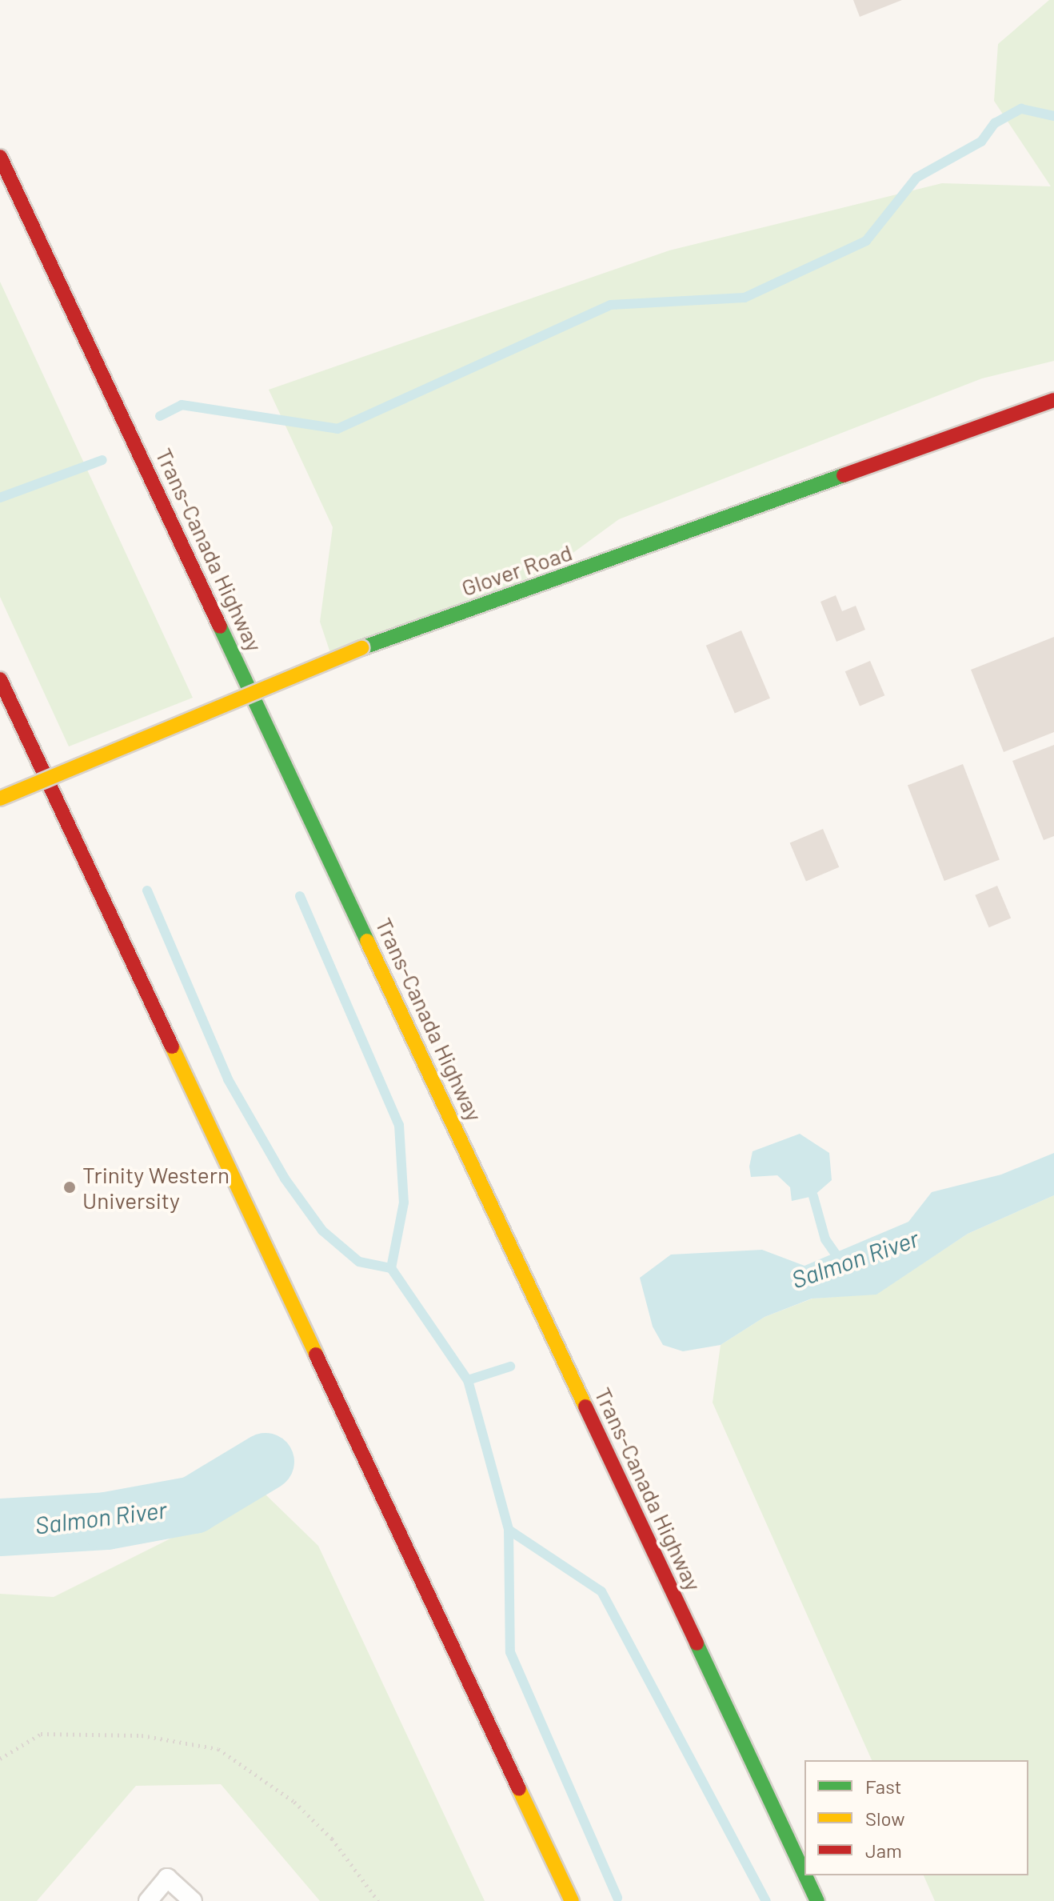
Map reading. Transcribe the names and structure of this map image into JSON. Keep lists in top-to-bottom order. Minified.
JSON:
{"streets":{"main road":["Trans-Canada Highway","Glover Road"]},"water":["Salmon River"],"places":["Trinity Western University"],"legend":["Fast","Slow","Jam"]}
